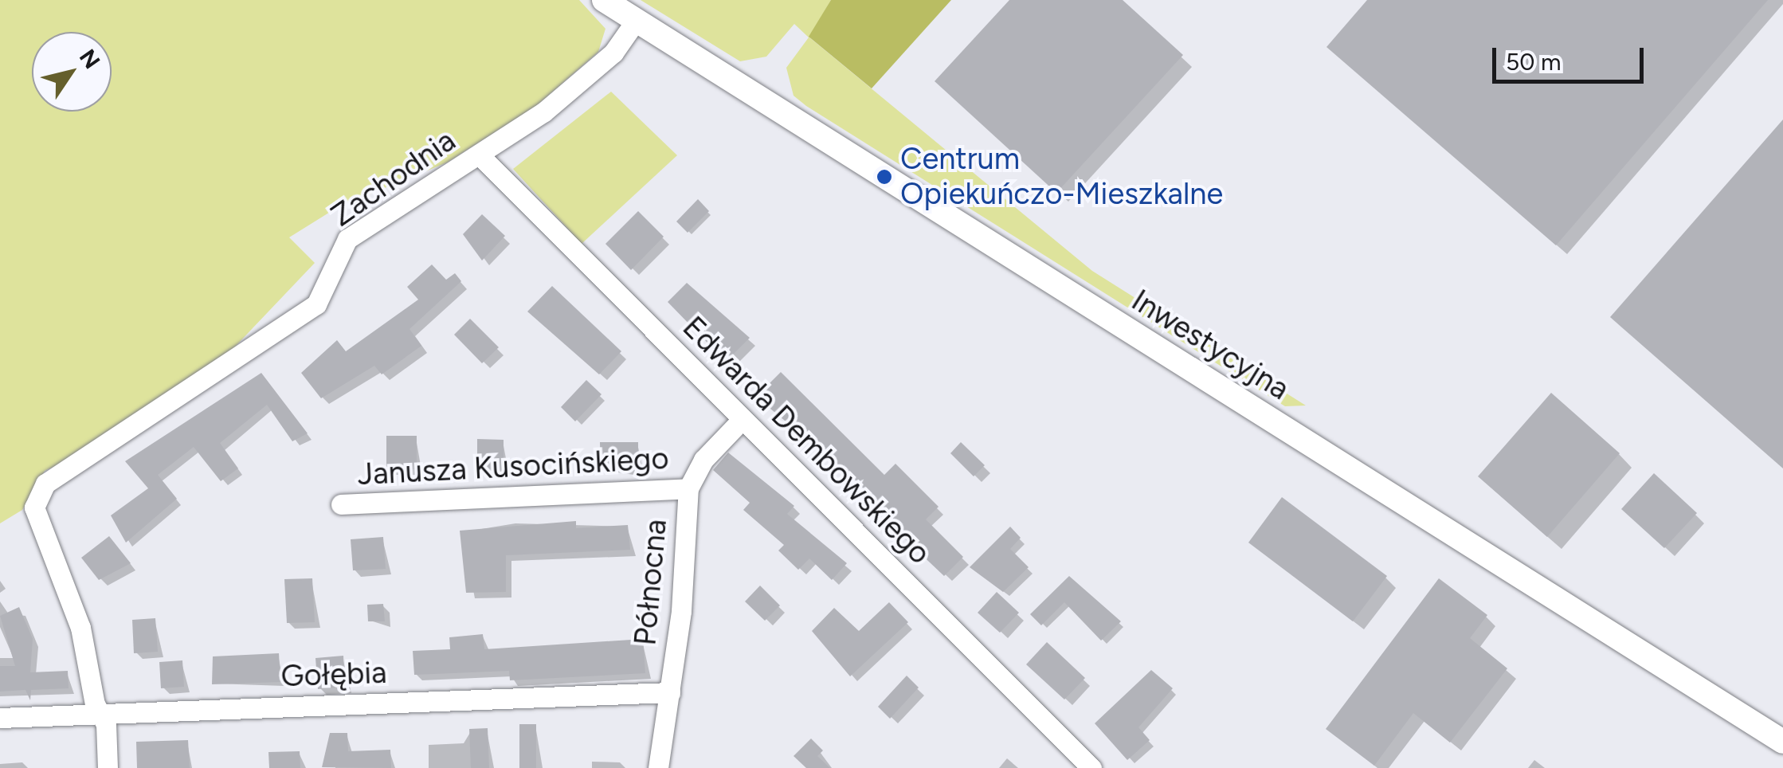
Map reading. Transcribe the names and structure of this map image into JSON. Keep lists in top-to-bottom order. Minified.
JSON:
{"streets":{"street":["Zachodnia","Inwestycyjna","Edwarda Dembowskiego","Janusza Kusocińskiego","Północna","Gołębia"]},"crossings":[["Zachodnia","Inwestycyjna"],["Zachodnia","Edwarda Dembowskiego"],["Zachodnia","Gołębia"],["Edwarda Dembowskiego","Północna"],["Janusza Kusocińskiego","Północna"],["Północna","Gołębia"]],"places":["Centrum Opiekuńczo-Mieszkalne"],"scale_bar":"50 m","north":"top right"}
